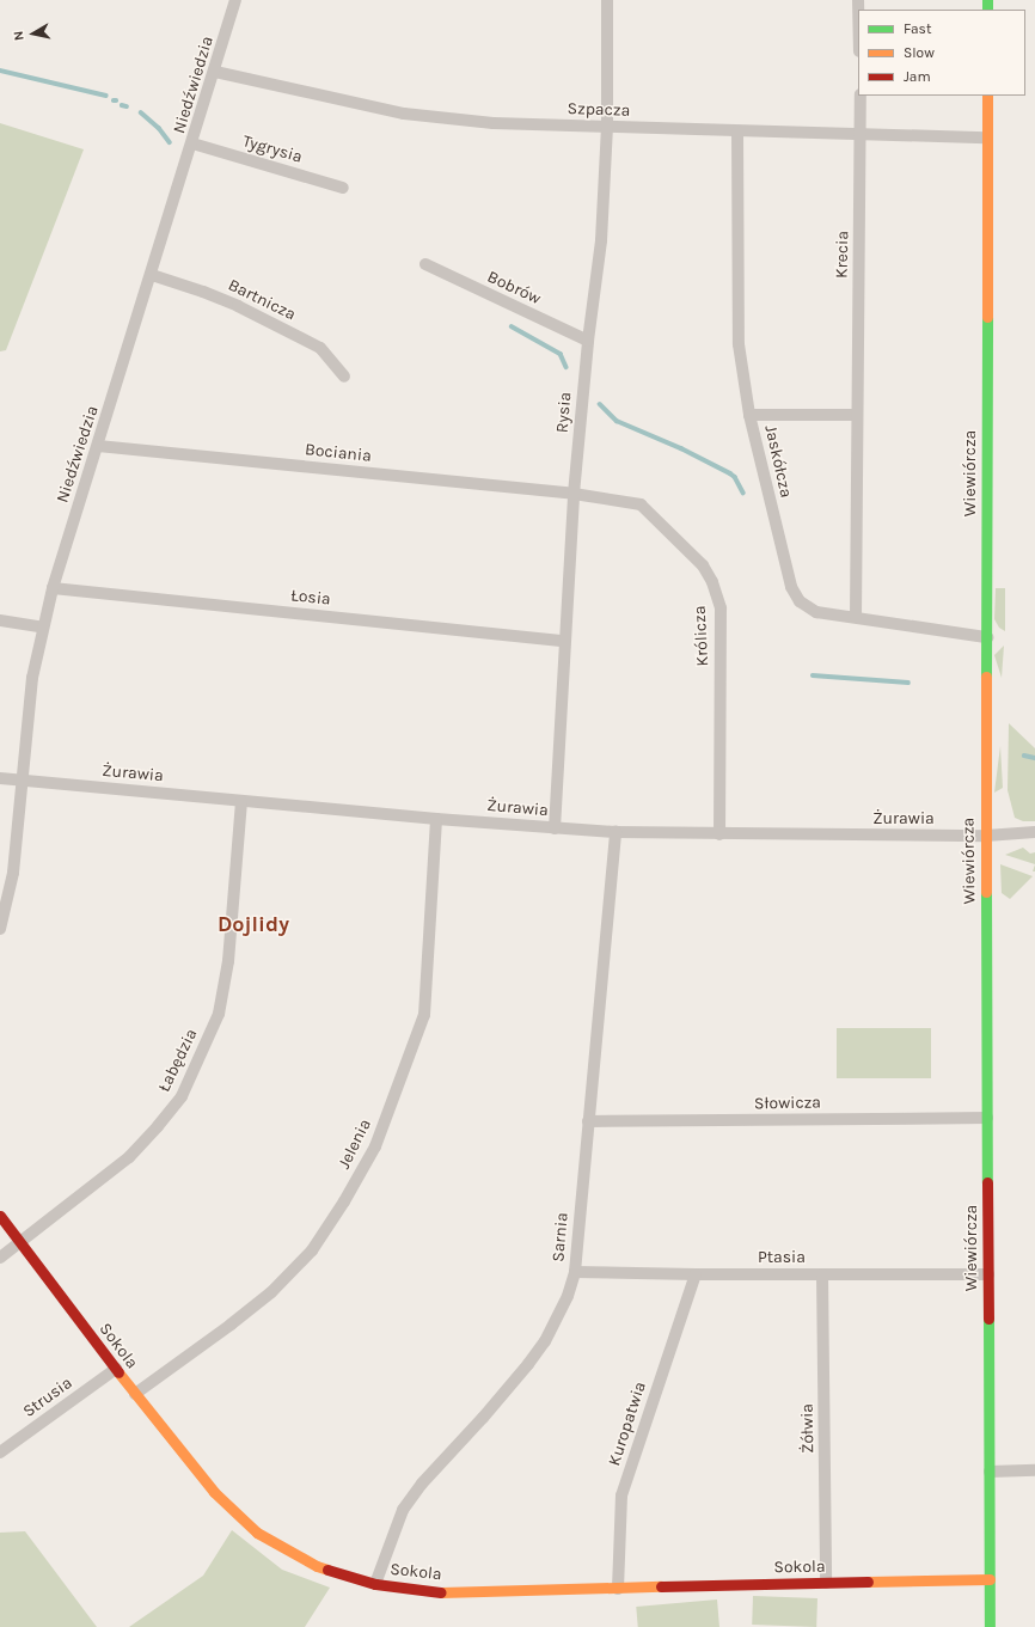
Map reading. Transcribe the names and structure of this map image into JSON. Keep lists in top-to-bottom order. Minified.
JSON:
{"streets":{"street":["Niedźwiedzia","Szpacza","Tygrysia","Krecia","Bobrów","Bartnicza","Rysia","Bociania","Jaskółcza","Wiewiórcza","Łosia","Królicza","Żurawia","Łabędzia","Słowicza","Jelenia","Sarnia","Ptasia","Sokola","Strusia","Kuropatwia","Żółwia"]},"crossings":[["Niedźwiedzia","Szpacza"],["Niedźwiedzia","Tygrysia"],["Niedźwiedzia","Bartnicza"],["Niedźwiedzia","Bociania"],["Niedźwiedzia","Łosia"],["Niedźwiedzia","Żurawia"],["Szpacza","Krecia"],["Szpacza","Rysia"],["Szpacza","Jaskółcza"],["Szpacza","Wiewiórcza"],["Krecia","Jaskółcza"],["Bobrów","Rysia"],["Rysia","Bociania"],["Rysia","Łosia"],["Rysia","Królicza"],["Rysia","Żurawia"],["Bociania","Królicza"],["Jaskółcza","Wiewiórcza"],["Wiewiórcza","Żurawia"],["Wiewiórcza","Słowicza"],["Wiewiórcza","Ptasia"],["Wiewiórcza","Sokola"],["Królicza","Żurawia"],["Żurawia","Łabędzia"],["Żurawia","Jelenia"],["Żurawia","Sarnia"],["Łabędzia","Sokola"],["Słowicza","Sarnia"],["Jelenia","Sokola"],["Sarnia","Ptasia"],["Sarnia","Sokola"],["Ptasia","Kuropatwia"],["Ptasia","Żółwia"],["Sokola","Strusia"],["Sokola","Kuropatwia"],["Sokola","Żółwia"]],"districts":["Dojlidy"],"legend":["Fast","Slow","Jam"],"north":"left"}
